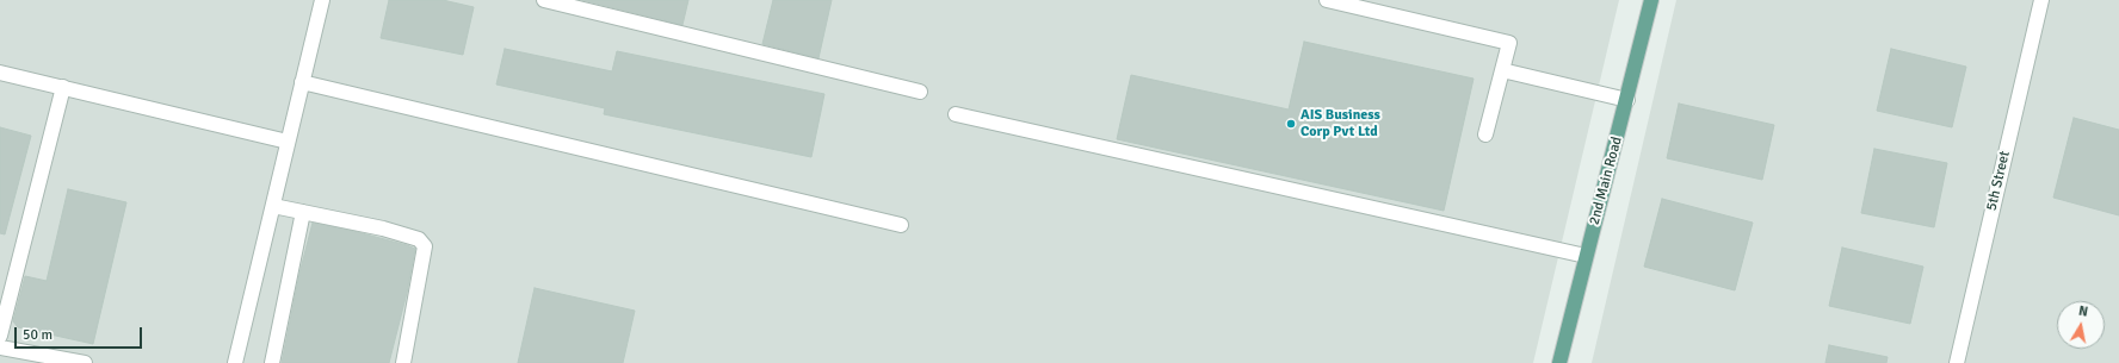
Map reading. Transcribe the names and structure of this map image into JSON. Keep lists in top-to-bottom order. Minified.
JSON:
{"streets":{"main road":["2nd Main Road"],"street":["5th Street"]},"places":["AIS Business Corp Pvt Ltd"],"scale_bar":"50 m","north":"top"}
